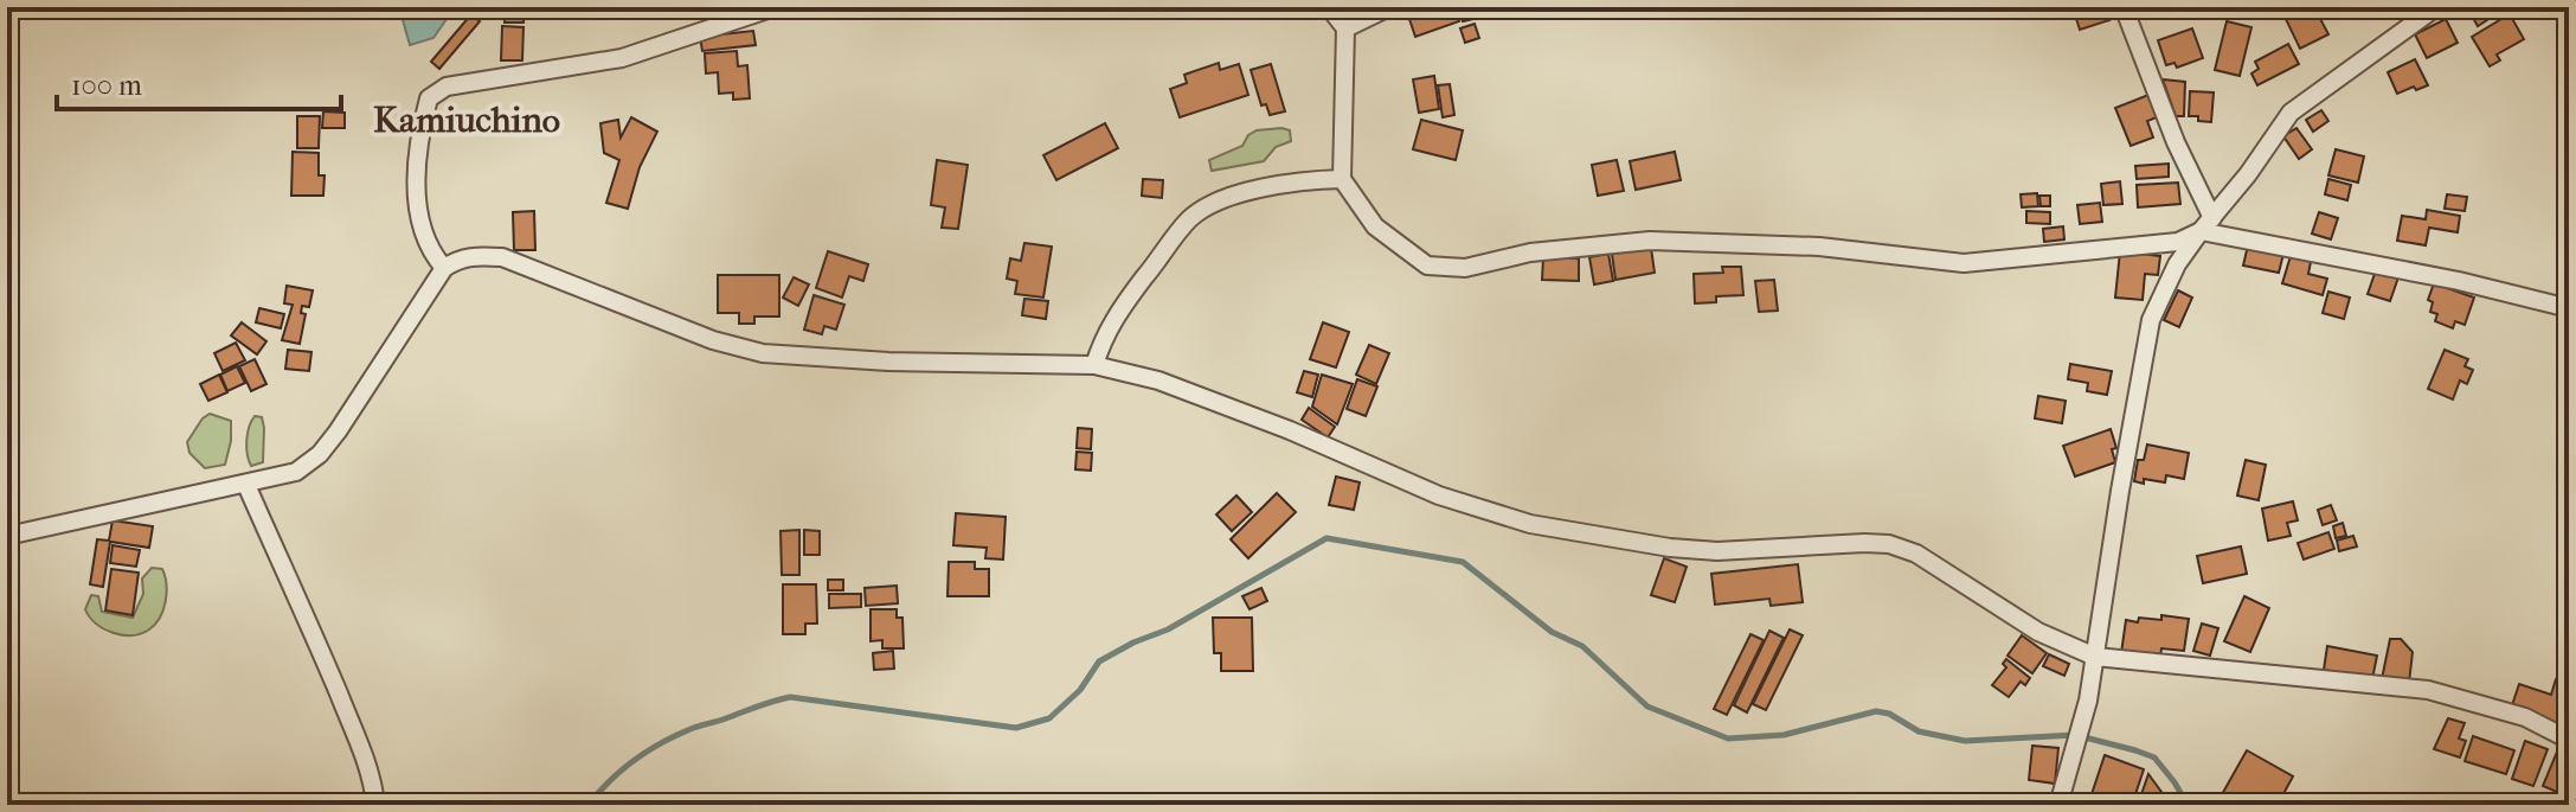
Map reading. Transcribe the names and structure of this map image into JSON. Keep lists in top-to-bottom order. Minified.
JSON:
{"districts":["Kamiuchino"],"scale_bar":"100 m"}
